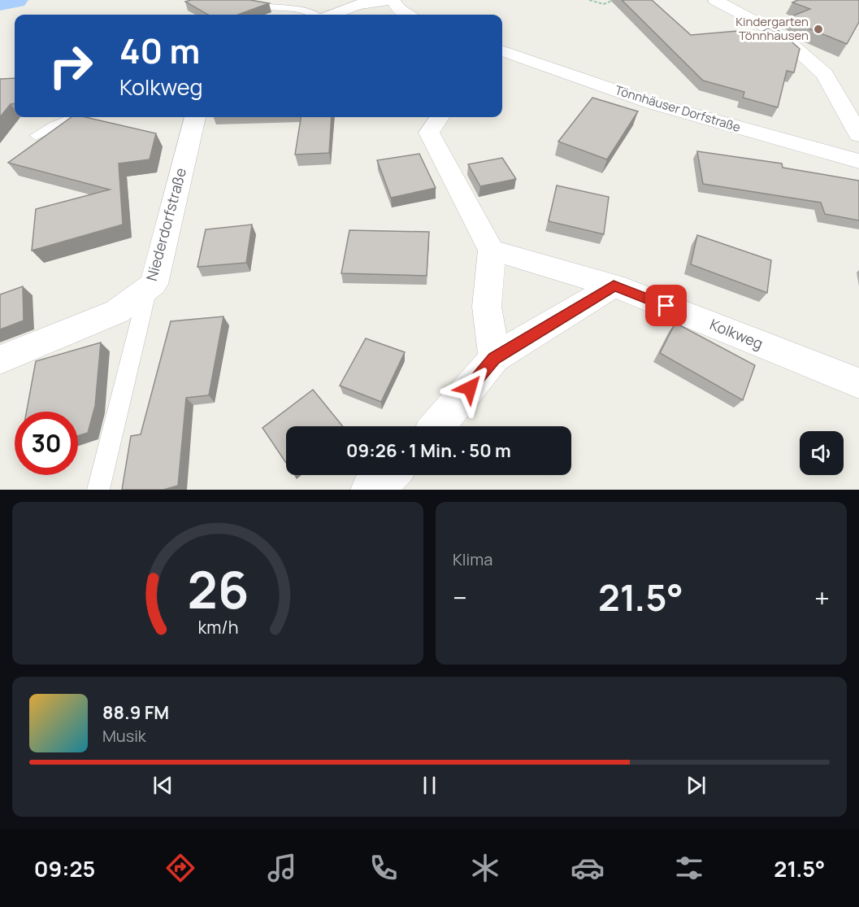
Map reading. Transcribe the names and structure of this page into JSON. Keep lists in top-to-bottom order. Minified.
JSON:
{"streets":{"street":["Tönnhäuser Dorfstraße","Niederdorfstraße","Kolkweg"]},"places":["Kindergarten Tönnhausen"],"page":{"turn":["40 m","Kolkweg"],"limit":"30","trip":"09:26 · 1 Min. · 50 m","tile":"Klima","heat":["−","21.5°","+"],"song":["88.9 FM","Musik"],"tabs":["09:25","21.5°"],"gauge":["26","km/h"]}}
